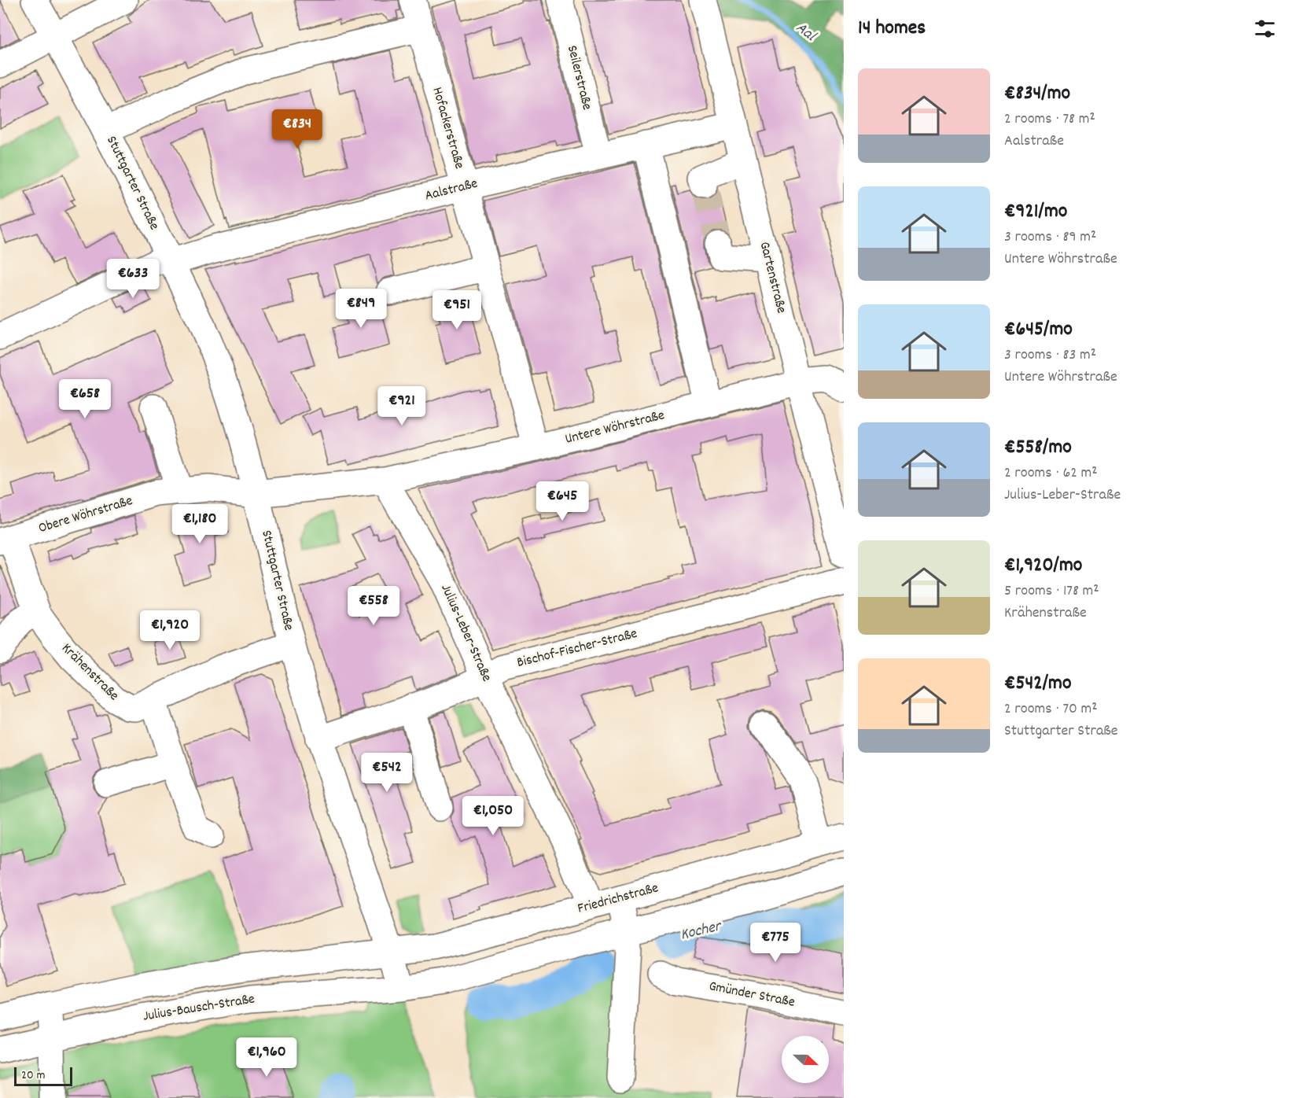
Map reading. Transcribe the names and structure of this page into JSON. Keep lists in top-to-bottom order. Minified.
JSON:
{"streets":{"street":["Seilerstraße","Hofackerstraße","Stuttgarter Straße","Aalstraße","Gartenstraße","Untere Wöhrstraße","Obere Wöhrstraße","Julius-Leber-Straße","Bischof-Fischer-Straße","Krähenstraße","Friedrichstraße","Gmünder Straße","Julius-Bausch-Straße"]},"crossings":[["Seilerstraße","Aalstraße"],["Hofackerstraße","Stuttgarter Straße"],["Hofackerstraße","Aalstraße"],["Hofackerstraße","Untere Wöhrstraße"],["Stuttgarter Straße","Aalstraße"],["Stuttgarter Straße","Obere Wöhrstraße"],["Stuttgarter Straße","Bischof-Fischer-Straße"],["Stuttgarter Straße","Krähenstraße"],["Stuttgarter Straße","Friedrichstraße"],["Stuttgarter Straße","Julius-Bausch-Straße"],["Aalstraße","Gartenstraße"],["Gartenstraße","Untere Wöhrstraße"],["Untere Wöhrstraße","Julius-Leber-Straße"],["Obere Wöhrstraße","Krähenstraße"],["Julius-Leber-Straße","Bischof-Fischer-Straße"],["Julius-Leber-Straße","Friedrichstraße"]],"water":["Aal","Kocher"],"scale_bar":"20 m","north":"right","page":{"heading":"14 homes","list":[{"name":"€834/mo","note":"2 rooms · 78 m² · Aalstraße"},{"name":"€921/mo","note":"3 rooms · 89 m² · Untere Wöhrstraße"},{"name":"€645/mo","note":"3 rooms · 83 m² · Untere Wöhrstraße"},{"name":"€558/mo","note":"2 rooms · 62 m² · Julius-Leber-Straße"},{"name":"€1,920/mo","note":"5 rooms · 178 m² · Krähenstraße"},{"name":"€542/mo","note":"2 rooms · 70 m² · Stuttgarter Straße"}],"price":["€834","€633","€849","€951","€658","€921","€645","€1,180","€558","€1,920","€542","€1,050","€775","€1,960"],"scale":"20 m"}}
